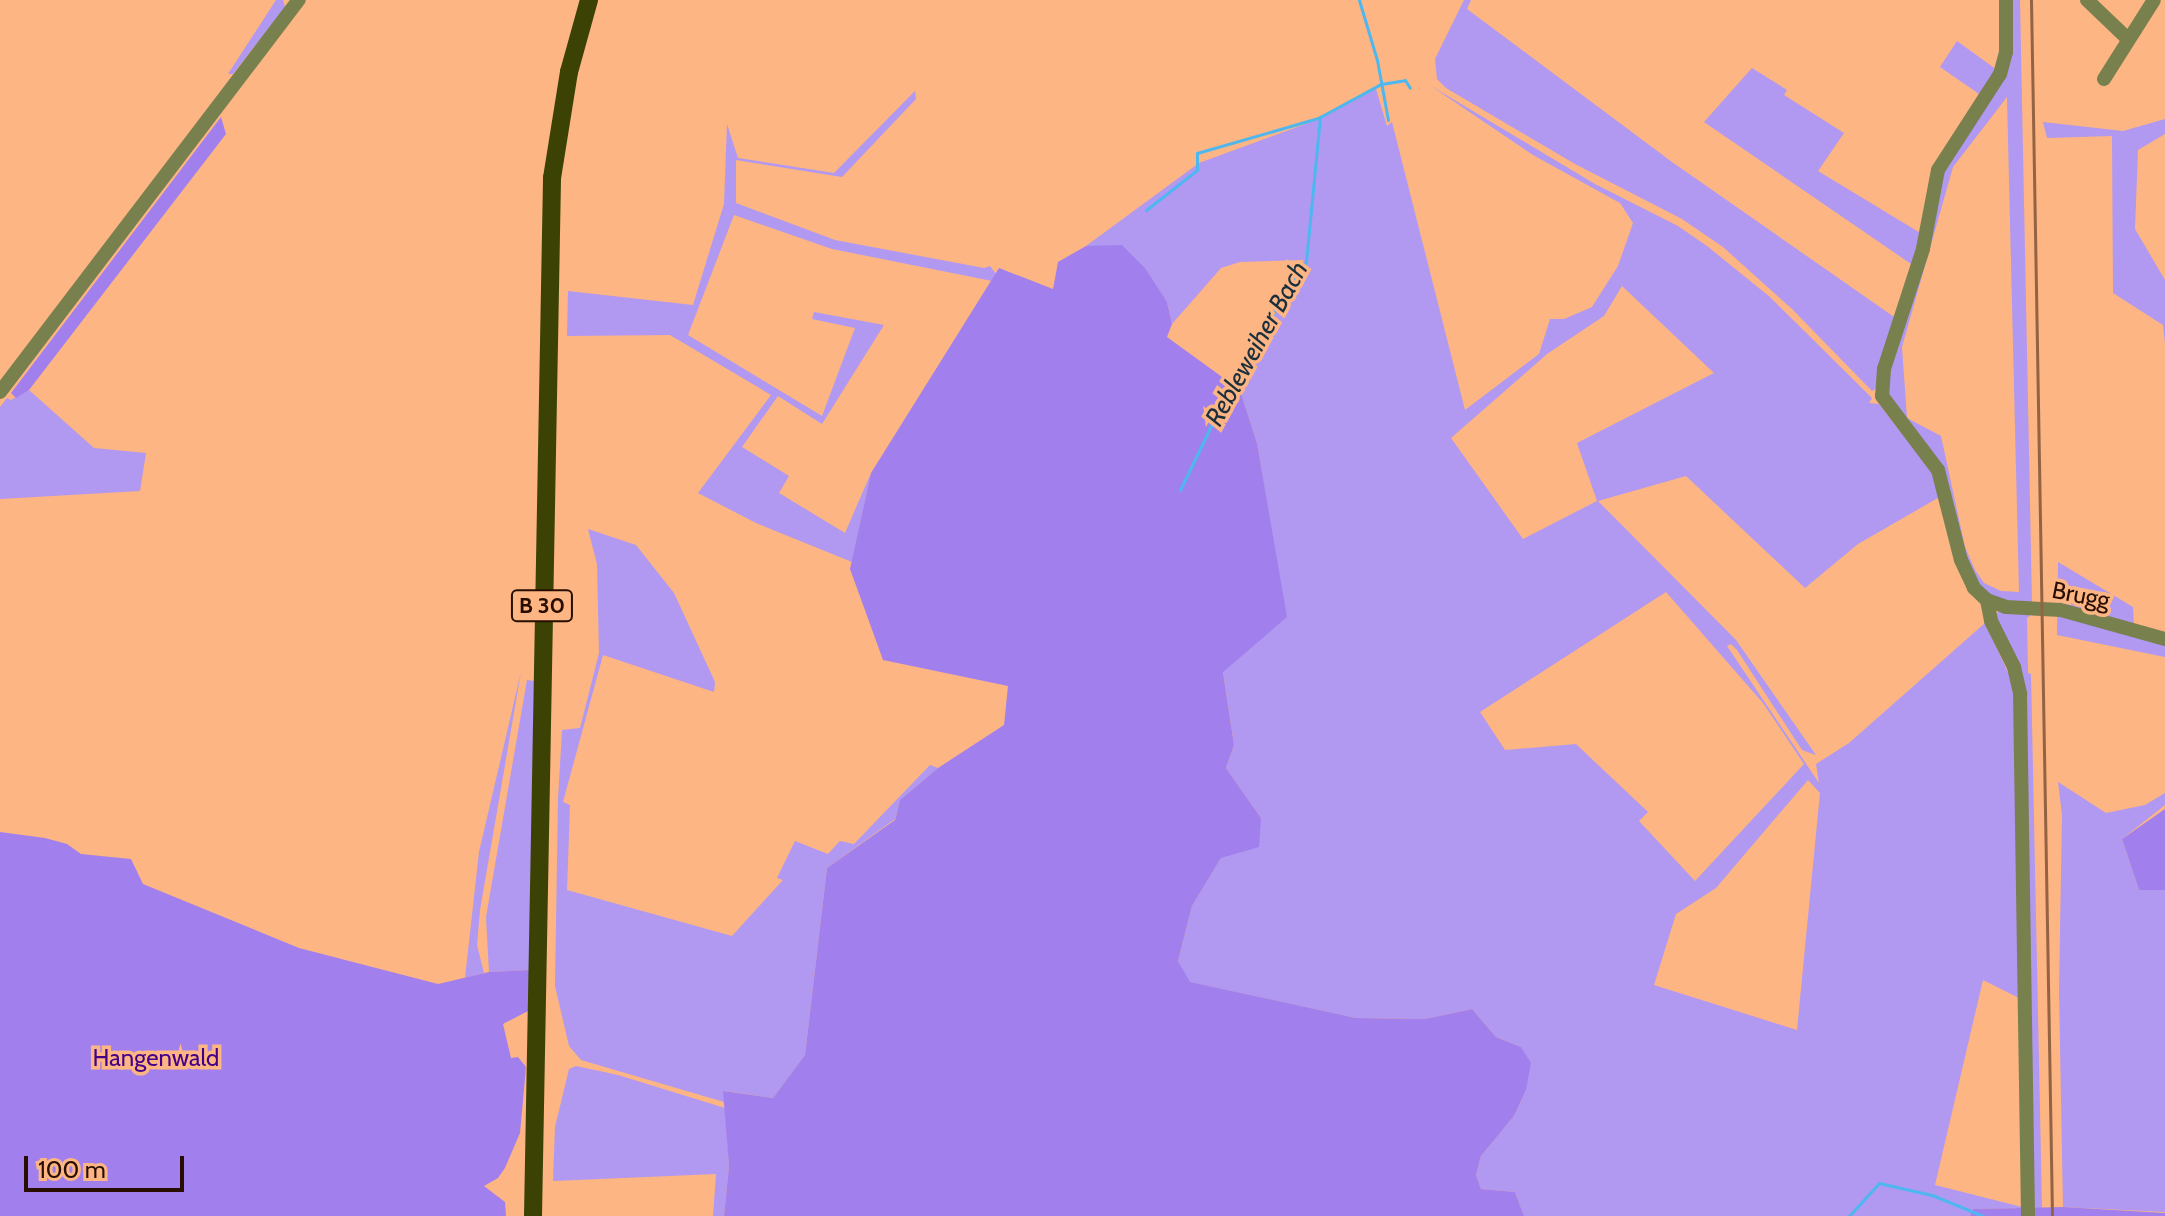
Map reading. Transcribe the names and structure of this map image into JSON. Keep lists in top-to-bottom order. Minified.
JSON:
{"streets":{"main road":["B 30"],"street":["Brugg"]},"water":["Rebleweiher Bach"],"parks":["Hangenwald"],"scale_bar":"100 m"}
